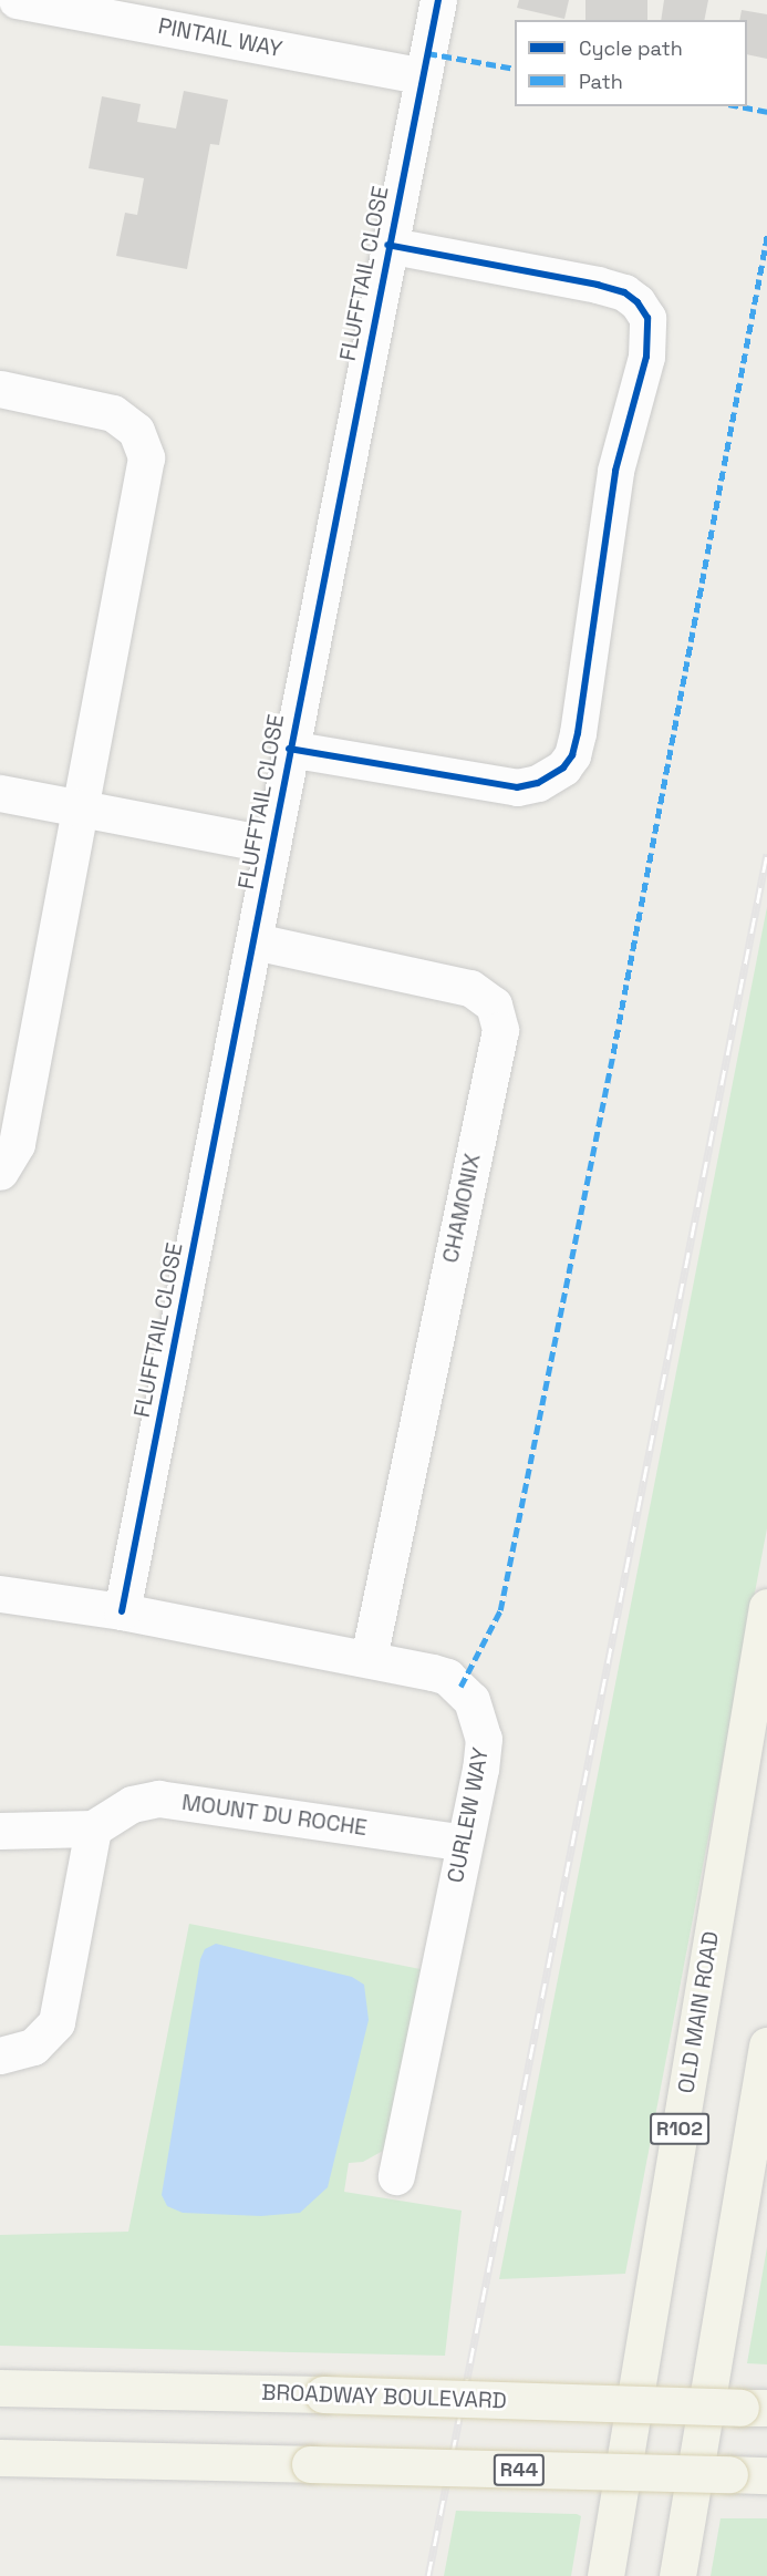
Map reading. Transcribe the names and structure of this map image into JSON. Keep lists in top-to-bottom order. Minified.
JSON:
{"streets":{"main road":["OLD MAIN ROAD","R102","BROADWAY BOULEVARD","R44"],"street":["PINTAIL WAY","FLUFFTAIL CLOSE","CHAMONIX","MOUNT DU ROCHE","CURLEW WAY"]},"crossings":[["PINTAIL WAY","FLUFFTAIL CLOSE"],["FLUFFTAIL CLOSE","CHAMONIX"],["FLUFFTAIL CLOSE","CURLEW WAY"],["CHAMONIX","CURLEW WAY"],["MOUNT DU ROCHE","CURLEW WAY"]],"legend":["Cycle path","Path"]}
